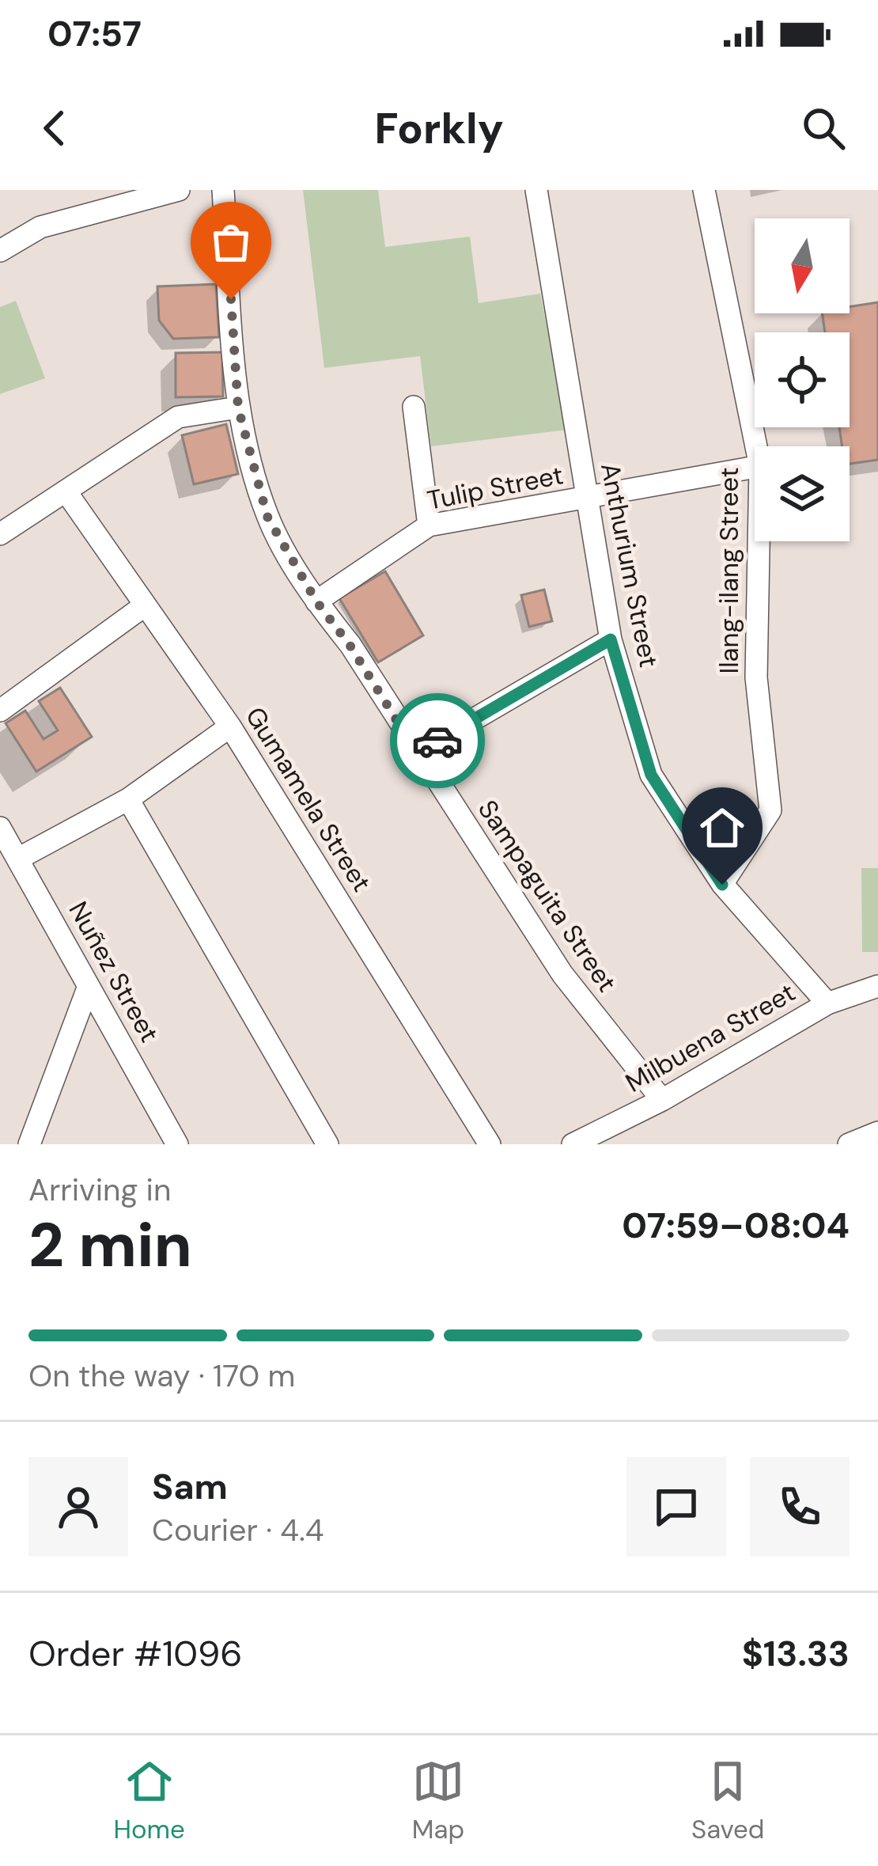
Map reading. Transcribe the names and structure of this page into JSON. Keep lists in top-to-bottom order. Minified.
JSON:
{"streets":{"street":["Tulip Street","Anthurium Street","Ilang-ilang Street","Gumamela Street","Sampaguita Street","Nuñez Street","Milbuena Street"]},"crossings":[["Tulip Street","Anthurium Street"],["Tulip Street","Sampaguita Street"],["Anthurium Street","Ilang-ilang Street"],["Anthurium Street","Milbuena Street"],["Sampaguita Street","Milbuena Street"]],"north":"bottom","page":{"status":"07:57","header":"Forkly","heading":["2 min","Arriving in","07:59–08:04"],"panel":["Sam","Courier · 4.4","Order #1096","$13.33"],"bar":"On the way · 170 m","tabs":["Home","Map","Saved"]}}
